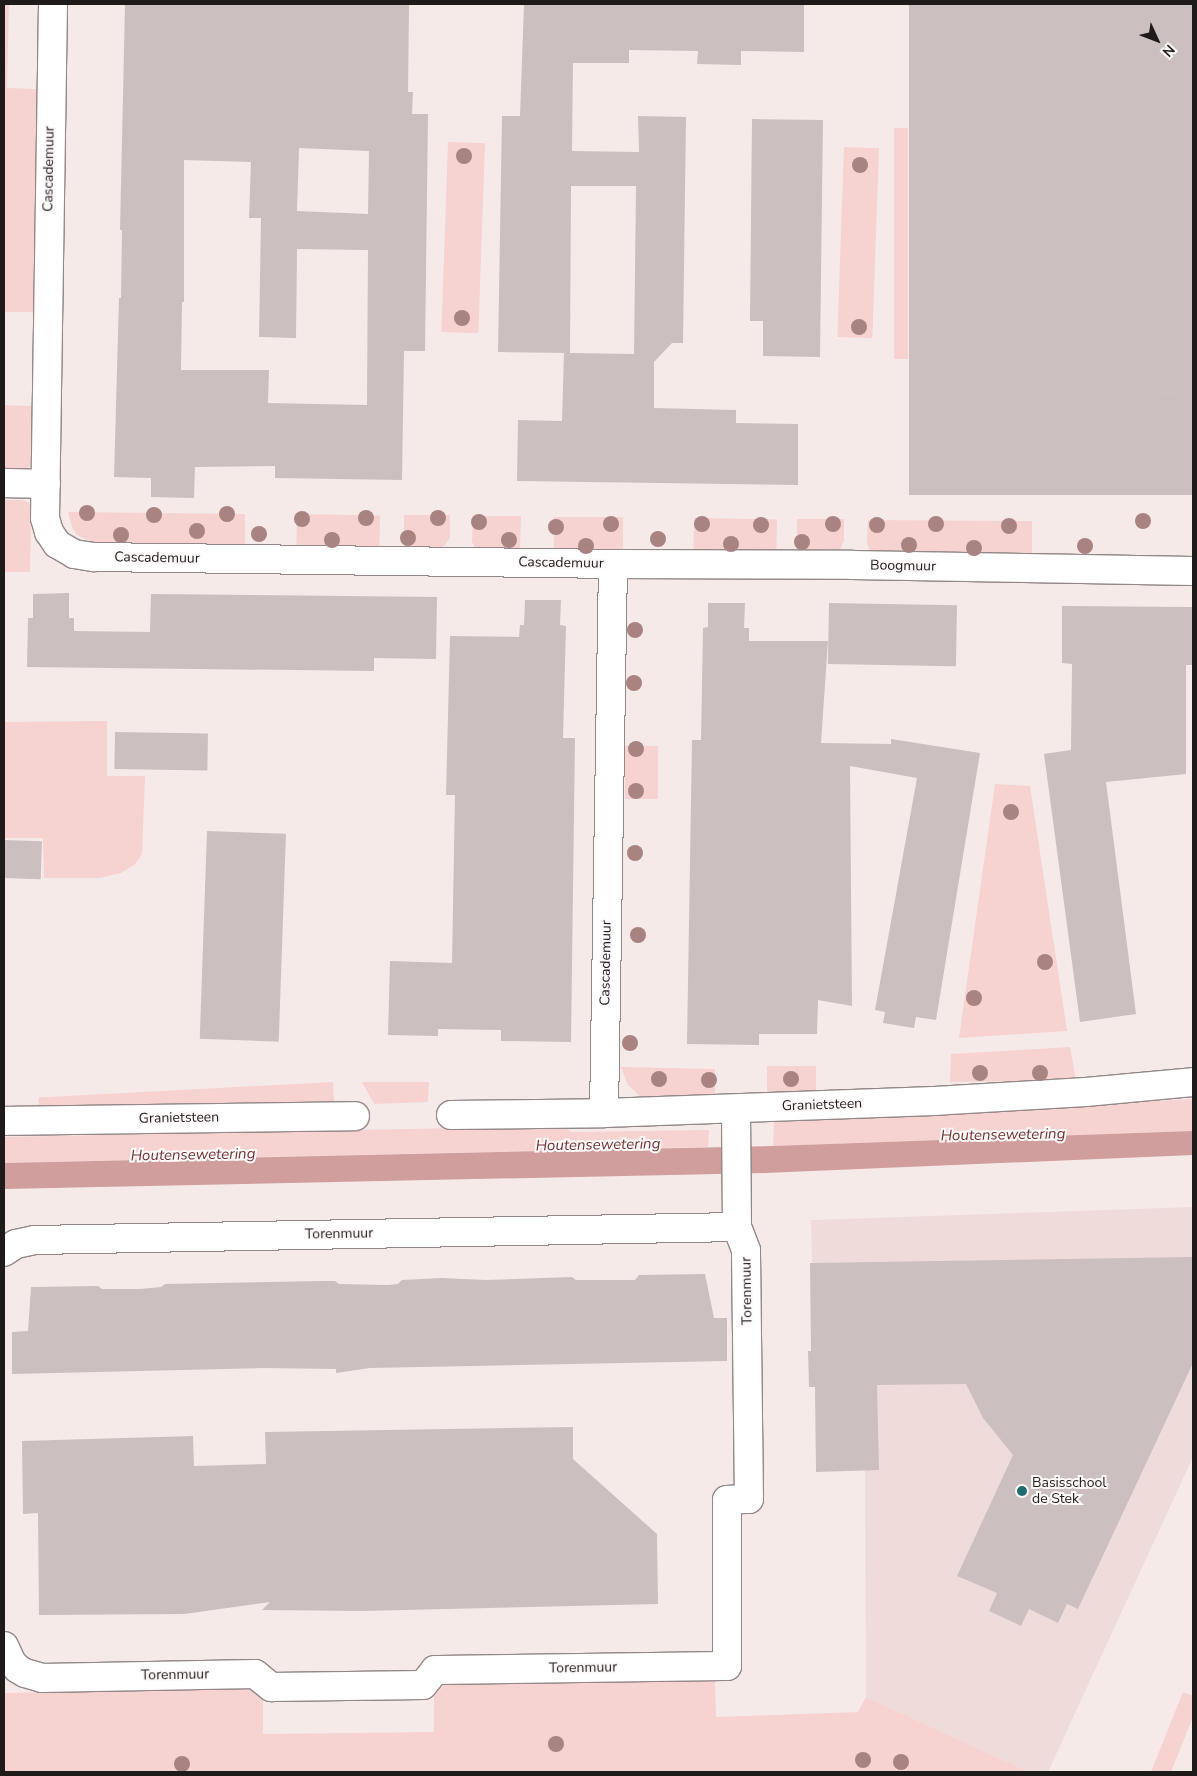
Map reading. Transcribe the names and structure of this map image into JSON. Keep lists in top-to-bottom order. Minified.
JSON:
{"streets":{"street":["Cascademuur","Boogmuur","Granietsteen","Torenmuur"]},"crossings":[["Cascademuur","Boogmuur"],["Cascademuur","Granietsteen"],["Granietsteen","Torenmuur"]],"water":["Houtensewetering"],"places":["Basisschool de Stek"],"north":"bottom right"}
